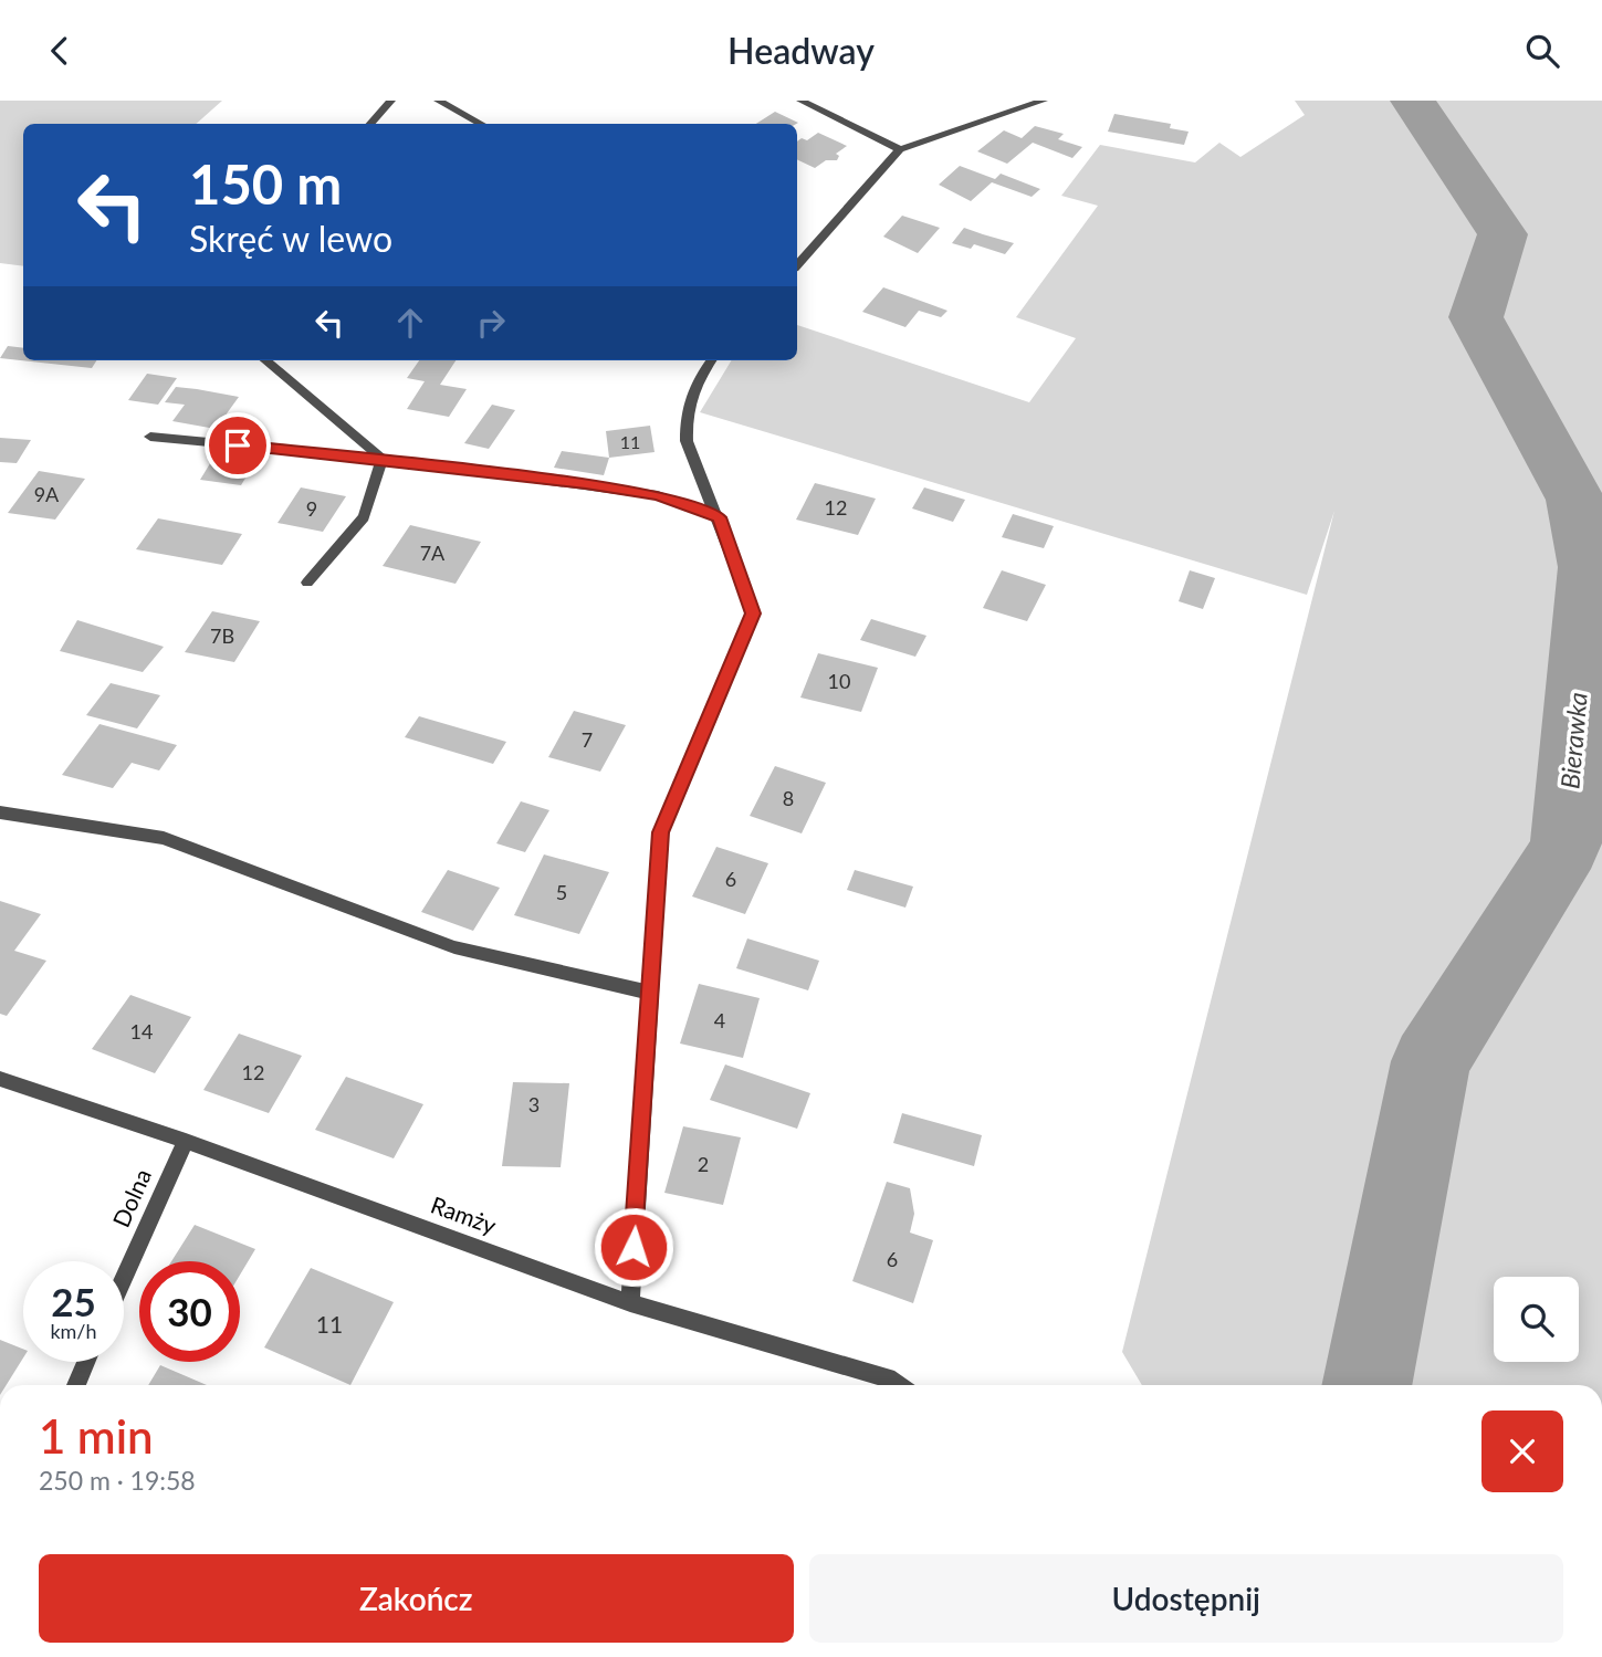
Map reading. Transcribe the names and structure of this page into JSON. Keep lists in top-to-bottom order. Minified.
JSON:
{"streets":{"street":["Dolna","Ramży"]},"crossings":[["Dolna","Ramży"]],"water":["Bierawka"],"house_numbers":["11","9A","12","9","7A","7B","10","7","8","6","5","4","14","12","3","2","6","11"],"page":{"header":"Headway","turn":["150 m","Skręć w lewo"],"speed":"25 km/h","limit":"30","heading":["1 min","250 m · 19:58"],"buttons":["Zakończ","Udostępnij"]}}
